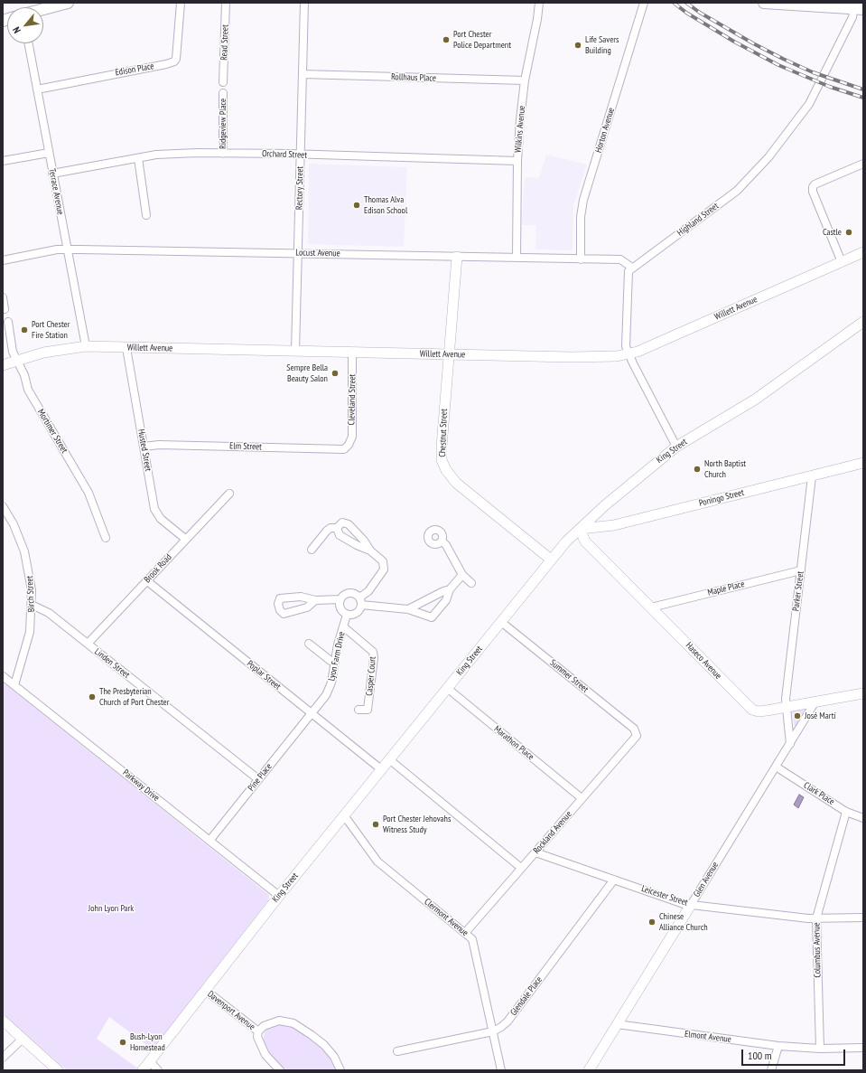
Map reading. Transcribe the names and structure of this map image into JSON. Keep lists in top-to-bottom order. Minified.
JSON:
{"streets":{"street":["Read Street","Edison Place","Rollhaus Place","Ridgeview Place","Wilkins Avenue","Horton Avenue","Orchard Street","Rectory Street","Terrace Avenue","Highland Street","Locust Avenue","Willett Avenue","Cleveland Street","Mortimer Street","Chestnut Street","Elm Street","Husted Street","King Street","Poningo Street","Brook Road","Maple Place","Parker Street","Birch Street","Lyon Farm Drive","Haseco Avenue","Linden Street","Poplar Street","Casper Court","Summer Street","Marathon Place","Pine Place","Parkway Drive","Clark Place","Rockland Avenue","Glen Avenue","Leicester Street","Clermont Avenue","Columbus Avenue","Glendale Place","Davenport Avenue","Elmont Avenue"]},"crossings":[["Edison Place","Terrace Avenue"],["Rollhaus Place","Wilkins Avenue"],["Rollhaus Place","Rectory Street"],["Ridgeview Place","Orchard Street"],["Wilkins Avenue","Orchard Street"],["Wilkins Avenue","Locust Avenue"],["Horton Avenue","Locust Avenue"],["Orchard Street","Rectory Street"],["Orchard Street","Terrace Avenue"],["Rectory Street","Locust Avenue"],["Rectory Street","Willett Avenue"],["Terrace Avenue","Locust Avenue"],["Terrace Avenue","Willett Avenue"],["Highland Street","Locust Avenue"],["Locust Avenue","Chestnut Street"],["Willett Avenue","Cleveland Street"],["Willett Avenue","Mortimer Street"],["Willett Avenue","Chestnut Street"],["Willett Avenue","Husted Street"],["Cleveland Street","Elm Street"],["Chestnut Street","King Street"],["Elm Street","Husted Street"],["Husted Street","Brook Road"],["King Street","Poningo Street"],["King Street","Haseco Avenue"],["King Street","Poplar Street"],["King Street","Summer Street"],["King Street","Marathon Place"],["King Street","Parkway Drive"],["King Street","Clermont Avenue"],["King Street","Davenport Avenue"],["Poningo Street","Parker Street"],["Poningo Street","Haseco Avenue"],["Brook Road","Linden Street"],["Brook Road","Poplar Street"],["Maple Place","Parker Street"],["Maple Place","Haseco Avenue"],["Parker Street","Haseco Avenue"],["Birch Street","Linden Street"],["Birch Street","Parkway Drive"],["Lyon Farm Drive","Poplar Street"],["Lyon Farm Drive","Casper Court"],["Lyon Farm Drive","Pine Place"],["Haseco Avenue","Glen Avenue"],["Linden Street","Pine Place"],["Poplar Street","Pine Place"],["Summer Street","Rockland Avenue"],["Marathon Place","Rockland Avenue"],["Pine Place","Parkway Drive"],["Clark Place","Glen Avenue"],["Clark Place","Columbus Avenue"],["Rockland Avenue","Leicester Street"],["Rockland Avenue","Clermont Avenue"],["Glen Avenue","Leicester Street"],["Glen Avenue","Elmont Avenue"],["Leicester Street","Columbus Avenue"],["Leicester Street","Glendale Place"],["Clermont Avenue","Glendale Place"],["Columbus Avenue","Elmont Avenue"]],"parks":["John Lyon Park"],"places":["Port Chester Police Department","Life Savers Building","Thomas Alva Edison School","Castle","Port Chester Fire Station","Sempre Bella Beauty Salon","North Baptist Church","The Presbyterian Church of Port Chester","José Martí","Port Chester Jehovahs Witness Study","Chinese Alliance Church","Bush-Lyon Homestead"],"scale_bar":"100 m","north":"bottom left"}
